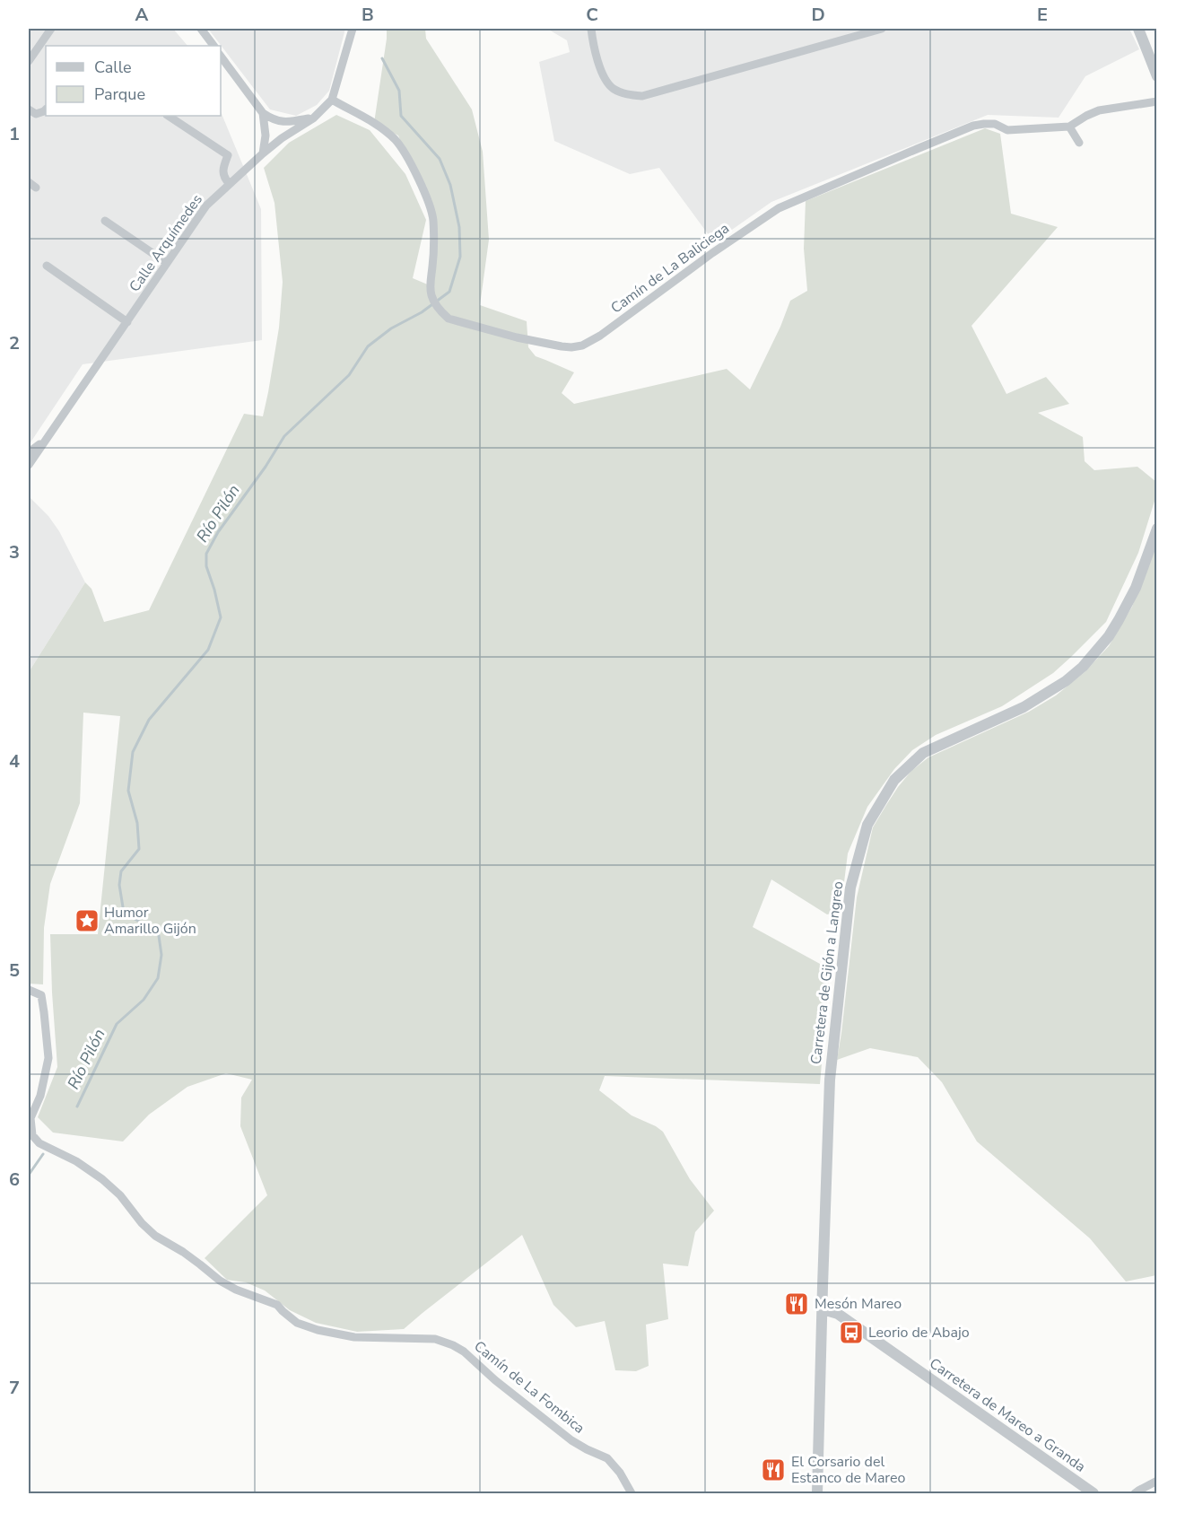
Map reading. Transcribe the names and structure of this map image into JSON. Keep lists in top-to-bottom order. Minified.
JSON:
{"streets":{"street":["Calle Arquímedes","Camín de La Baliciega","Carretera de Gijón a Langreo","Camín de La Fombica","Carretera de Mareo a Granda"]},"crossings":[["Calle Arquímedes","Camín de La Baliciega"],["Carretera de Gijón a Langreo","Carretera de Mareo a Granda"]],"water":["Río Pilón"],"places":{"place":["Humor Amarillo Gijón"],"restaurant":["Mesón Mareo","El Corsario del Estanco de Mareo"],"bus stop":["Leorio de Abajo"]},"legend":["Calle","Parque"],"grid":{"columns":["A","B","C","D","E"],"rows":["1","2","3","4","5","6","7"]}}
